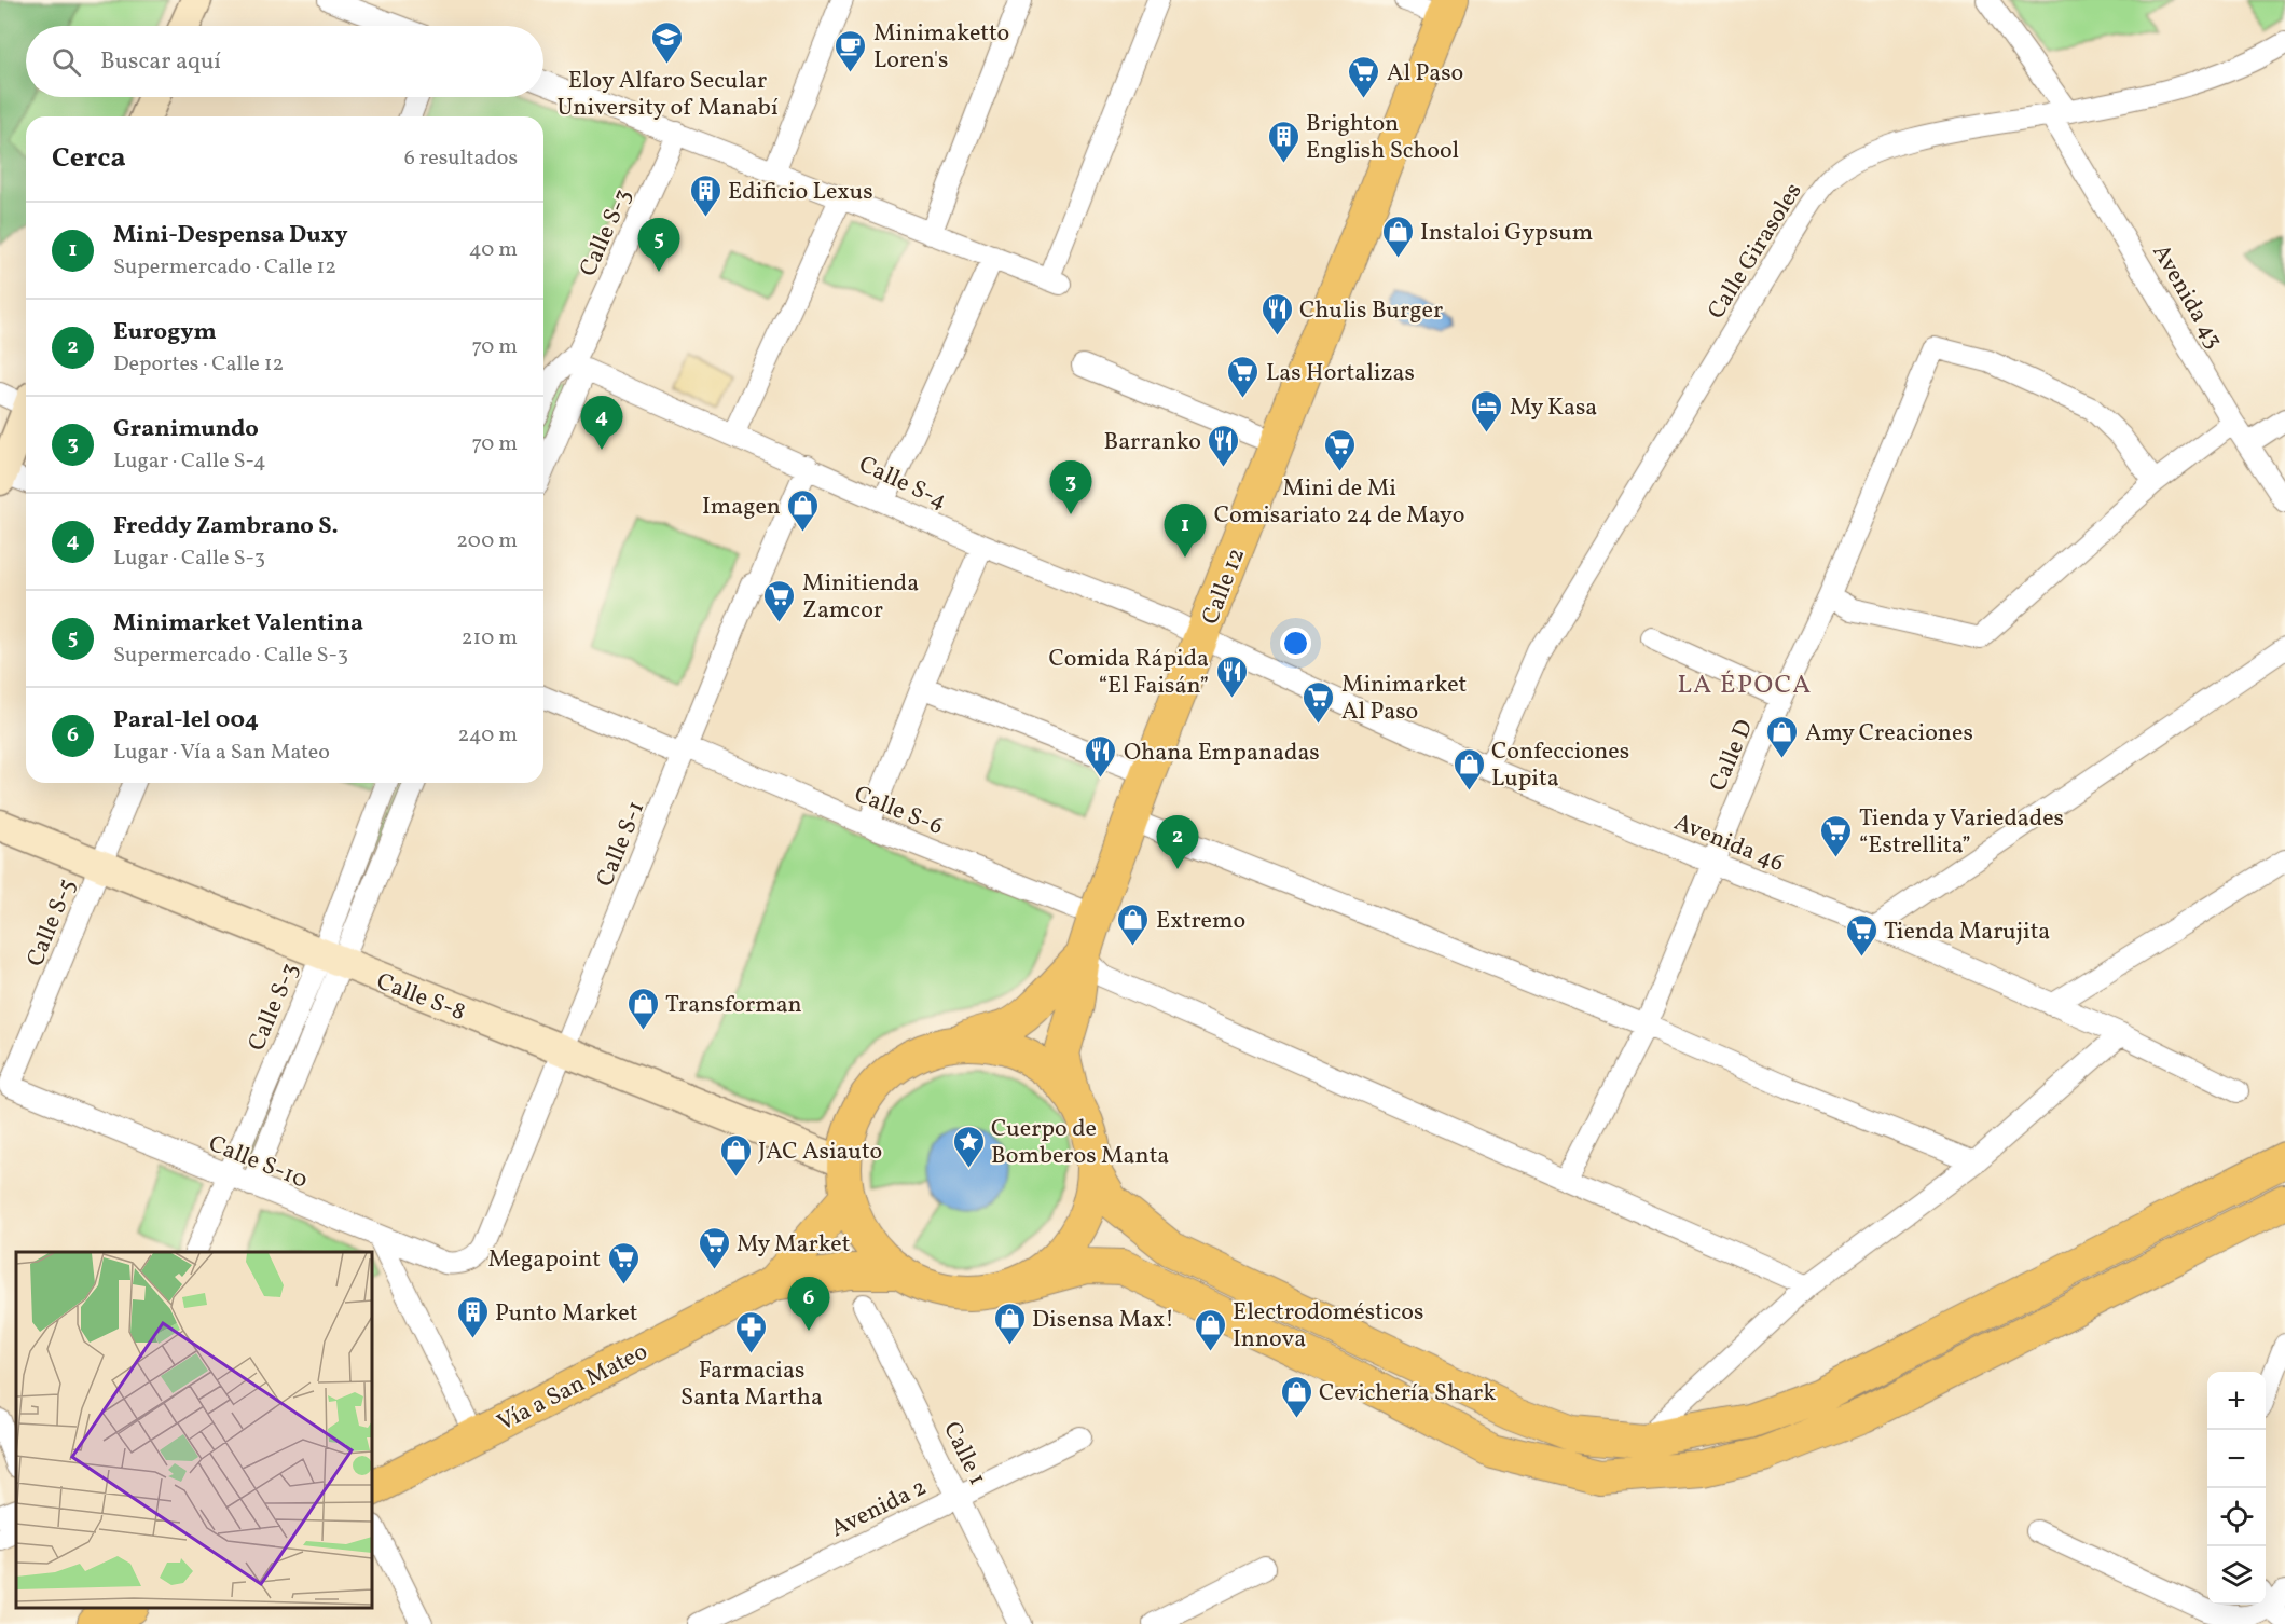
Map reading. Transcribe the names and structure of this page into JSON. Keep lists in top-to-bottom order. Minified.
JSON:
{"streets":{"main road":["Calle 12","Vía a San Mateo"],"street":["Calle S-3","Calle Girasoles","Avenida 43","Calle S-4","Calle D","Calle S-6","Avenida 46","Calle S-1","Calle S-5","Calle S-8","Calle S-10","Calle 1","Avenida 2"]},"crossings":[["Calle S-3","Calle S-4"],["Calle S-3","Calle S-8"],["Calle S-3","Calle S-10"],["Calle Girasoles","Avenida 43"],["Calle Girasoles","Avenida 46"],["Calle S-4","Calle 12"],["Calle S-4","Avenida 46"],["Calle S-4","Calle S-1"],["Calle 12","Calle S-6"],["Calle 12","Avenida 46"],["Calle D","Avenida 46"],["Calle S-6","Calle S-1"],["Calle S-1","Calle S-8"],["Calle S-1","Calle S-10"],["Calle S-5","Calle S-8"],["Calle S-5","Calle S-10"],["Calle 1","Avenida 2"]],"districts":["LA ÉPOCA"],"places":{"school or university":["Eloy Alfaro Secular University of Manabí"],"cafe":["Minimaketto Loren's"],"supermarket":["Al Paso","Las Hortalizas","Mini de Mi Comisariato 24 de Mayo","Minitienda Zamcor","Minimarket Al Paso","Tienda y Variedades “Estrellita”","Tienda Marujita","My Market","Megapoint"],"building":["Brighton English School","Edificio Lexus","Punto Market"],"shop":["Instaloi Gypsum","Imagen","Amy Creaciones","Confecciones Lupita","Extremo","Transforman","JAC Asiauto","Disensa Max!","Electrodomésticos Innova","Cevichería Shark"],"restaurant":["Chulis Burger","Barranko","Comida Rápida “El Faisán”","Ohana Empanadas"],"hotel":["My Kasa"],"place":["Cuerpo de Bomberos Manta"],"pharmacy":["Farmacias Santa Martha"]},"page":{"search":"Buscar aquí","heading":["Cerca","6 resultados"],"list":[{"mark":"1","name":"Mini-Despensa Duxy","note":"Supermercado · Calle 12","value":"40 m"},{"mark":"2","name":"Eurogym","note":"Deportes · Calle 12","value":"70 m"},{"mark":"3","name":"Granimundo","note":"Lugar · Calle S-4","value":"70 m"},{"mark":"4","name":"Freddy Zambrano S.","note":"Lugar · Calle S-3","value":"200 m"},{"mark":"5","name":"Minimarket Valentina","note":"Supermercado · Calle S-3","value":"210 m"},{"mark":"6","name":"Paral-lel 004","note":"Lugar · Vía a San Mateo","value":"240 m"}],"pins":["5","4","3","1","2","6"],"map_buttons":["+","−"]}}
